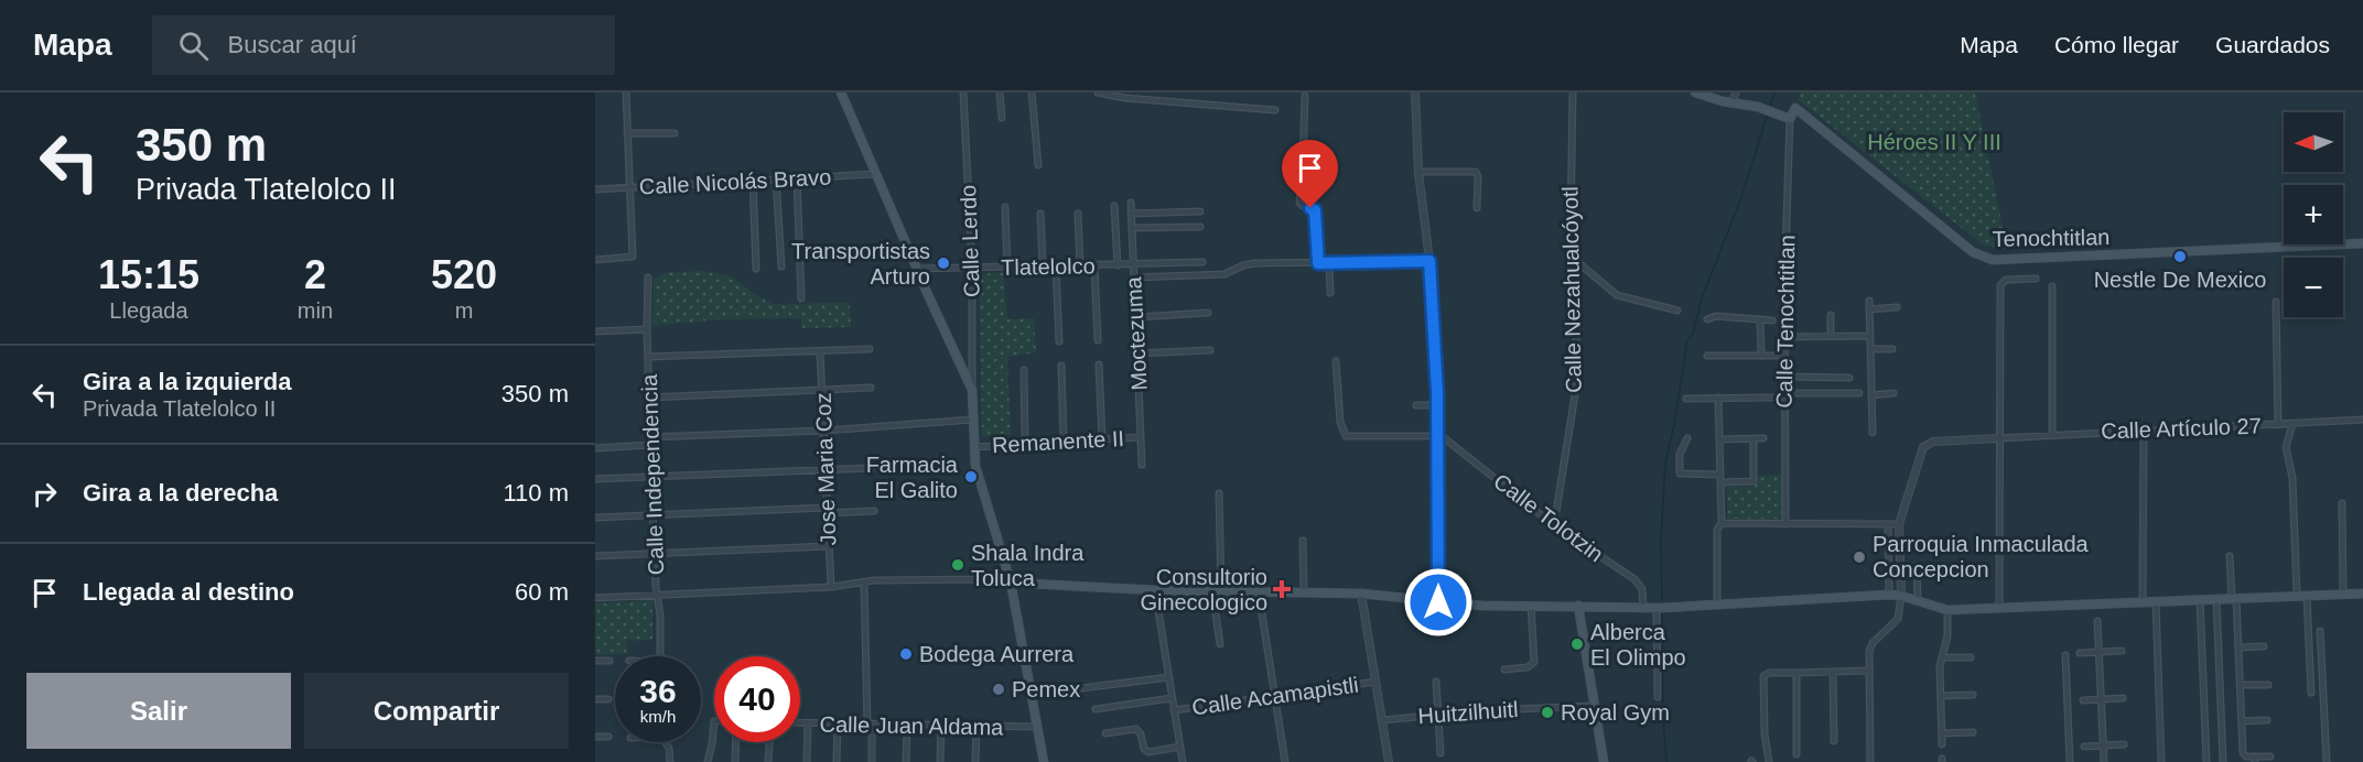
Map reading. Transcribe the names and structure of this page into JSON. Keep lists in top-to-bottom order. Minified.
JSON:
{"streets":{"main road":["Tenochtitlan"],"street":["Calle Nicolás Bravo","Calle Lerdo","Tlatelolco","Calle Nezahualcóyotl","Calle Tenochtitlan","Moctezuma","Calle Artículo 27","Remanente II","Jose Maria Coz","Calle Independencia","Calle Tolotzin","Calle Acamapistli","Huitzilhuitl","Calle Juan Aldama"]},"crossings":[["Tenochtitlan","Calle Tenochtitlan"],["Calle Lerdo","Tlatelolco"],["Tlatelolco","Moctezuma"],["Calle Nezahualcóyotl","Calle Tolotzin"],["Moctezuma","Remanente II"]],"parks":["Héroes II Y III"],"places":{"other":["Nestle De Mexico","Transportistas Arturo","Farmacia El Galito","Parroquia Inmaculada Concepcion","Shala Indra Toluca","Alberca El Olimpo","Bodega Aurrera","Pemex","Royal Gym"],"health":["Consultorio Ginecologico"]},"north":"left","page":{"header":"Mapa","search":"Buscar aquí","nav":["Mapa","Cómo llegar","Guardados"],"turn":["350 m","Privada Tlatelolco II"],"map_buttons":["+","−"],"eta":["15:15","Llegada","2","min","520","m"],"list":[{"name":"Gira a la izquierda","note":"Privada Tlatelolco II","value":"350 m"},{"name":"Gira a la derecha","value":"110 m"},{"name":"Llegada al destino","value":"60 m"}],"speed":"36 km/h","limit":"40","buttons":["Salir","Compartir"]}}
